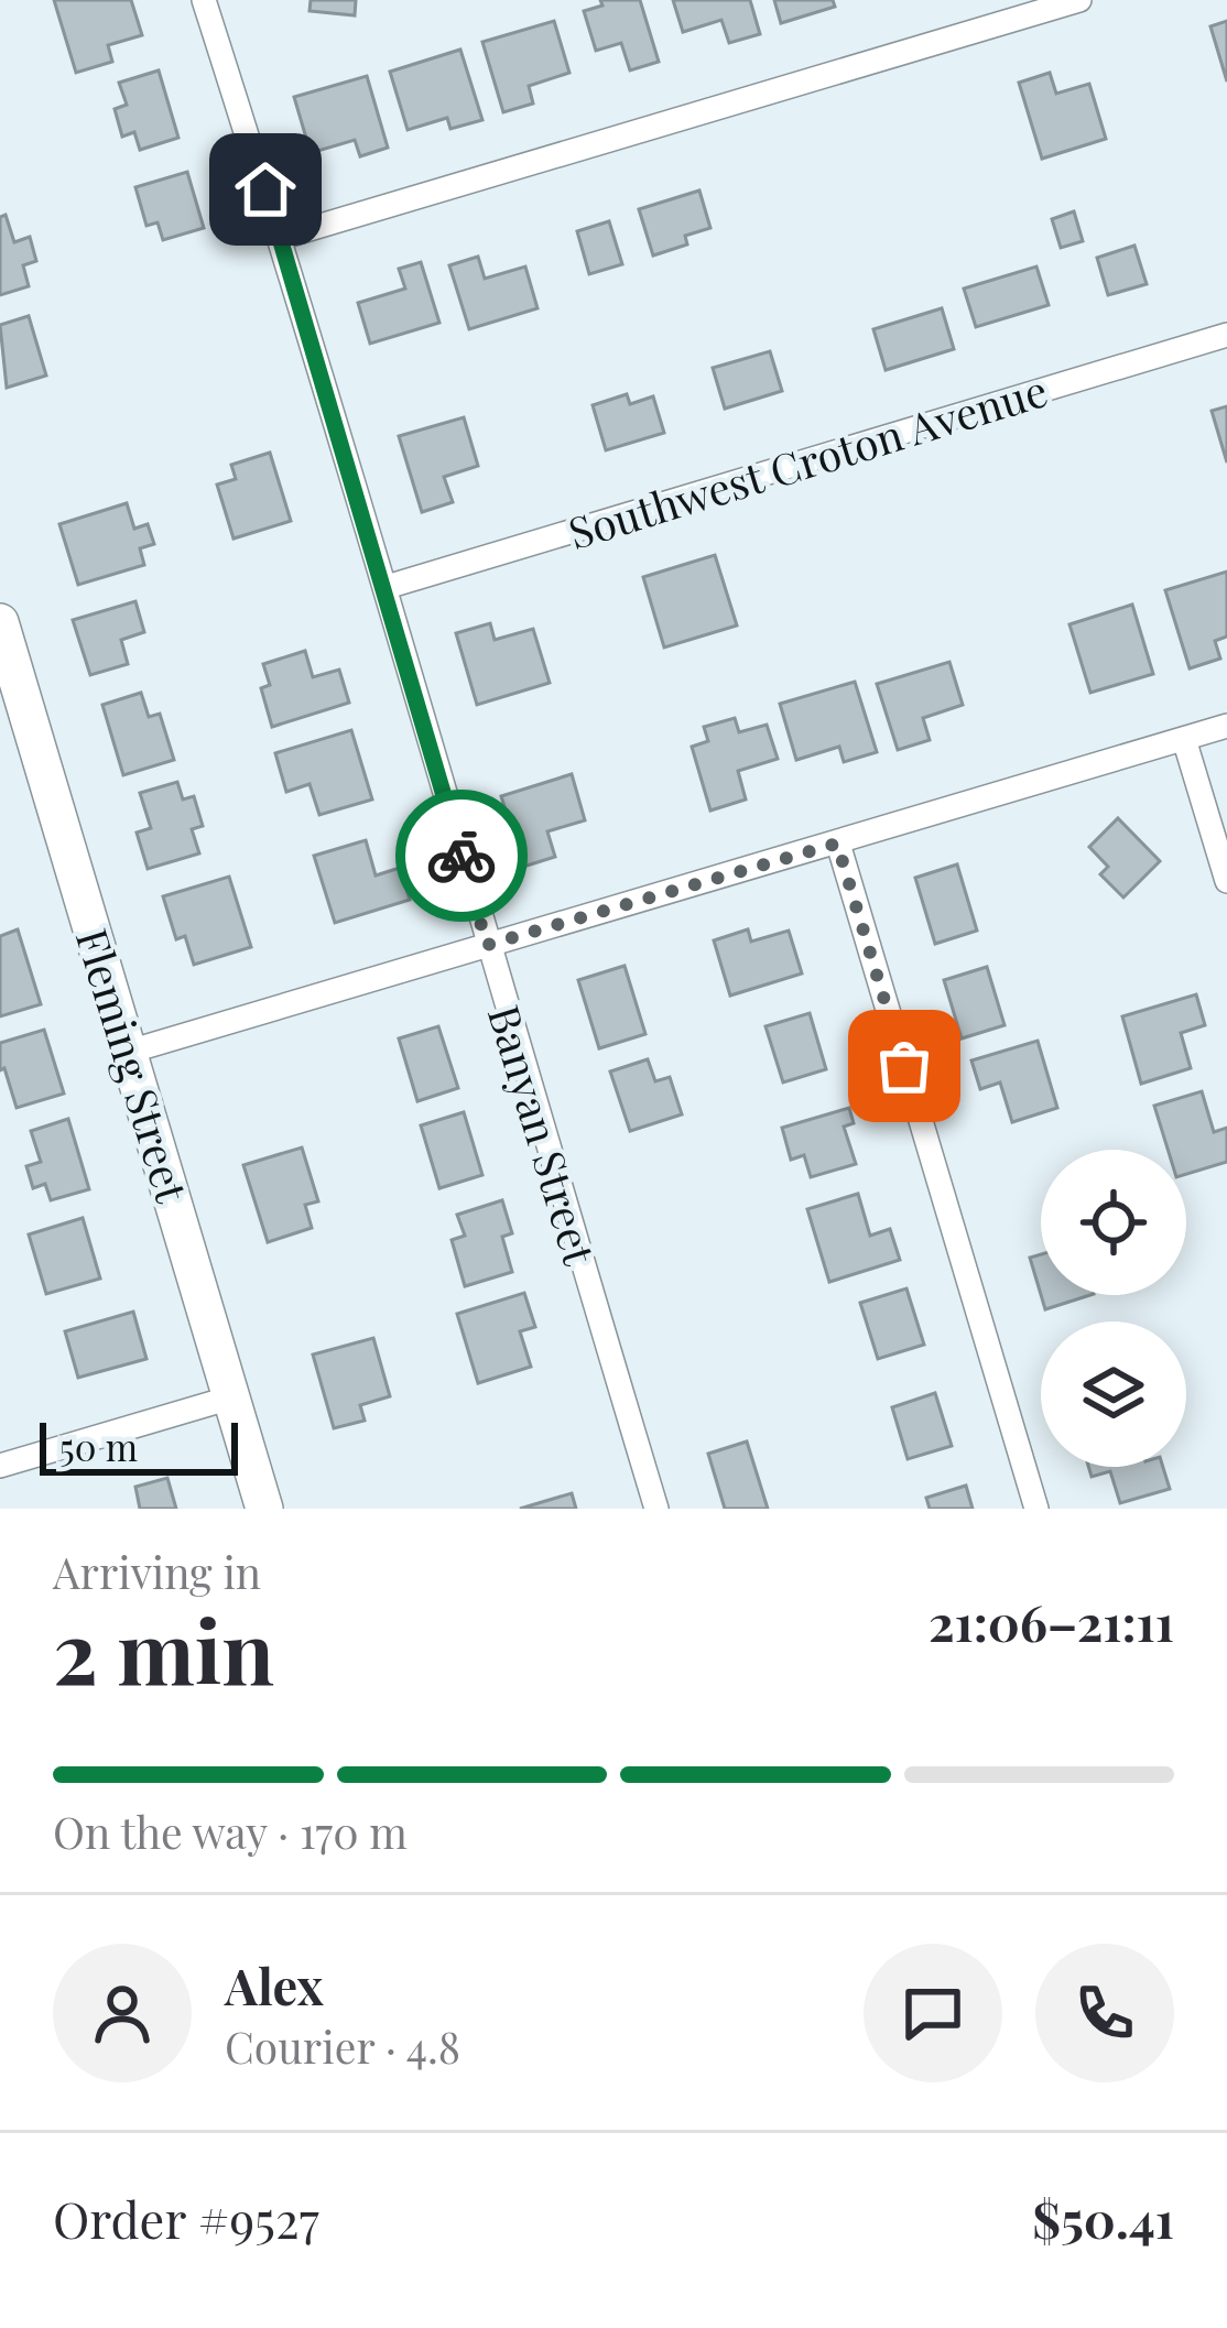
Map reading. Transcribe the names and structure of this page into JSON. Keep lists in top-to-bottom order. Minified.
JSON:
{"streets":{"street":["Southwest Croton Avenue","Fleming Street","Banyan Street"]},"crossings":[["Southwest Croton Avenue","Banyan Street"]],"scale_bar":"50 m","page":{"scale":"50 m","heading":["2 min","Arriving in","21:06–21:11"],"panel":["Alex","Courier · 4.8","Order #9527","$50.41"],"bar":"On the way · 170 m"}}
